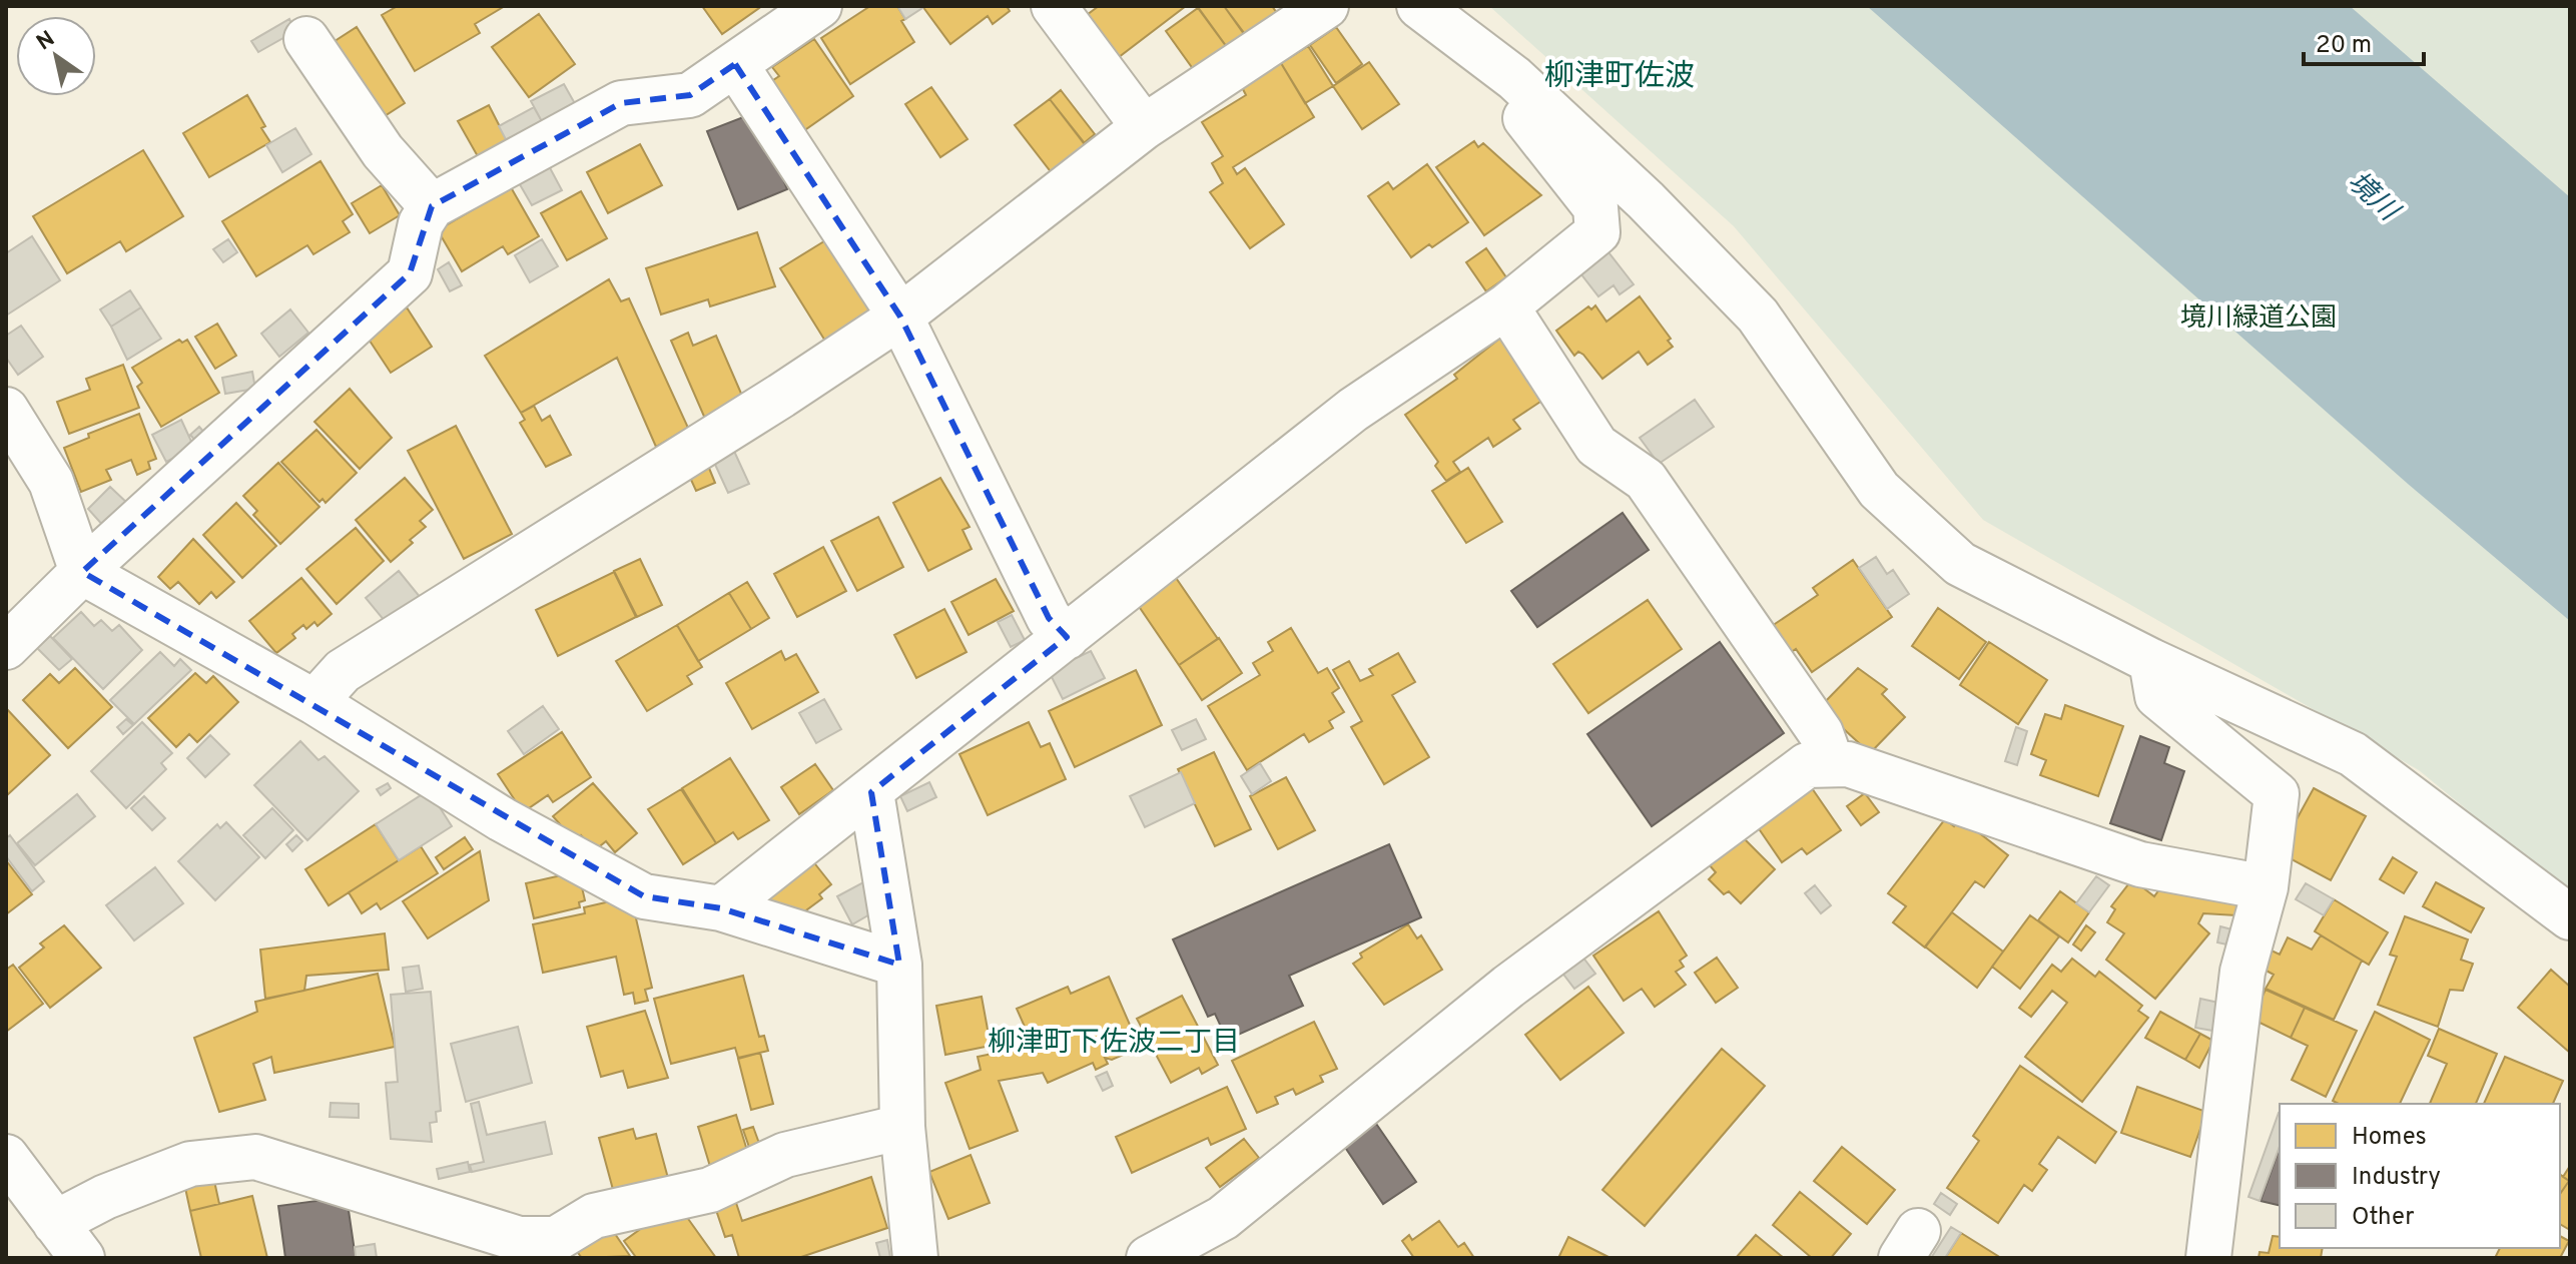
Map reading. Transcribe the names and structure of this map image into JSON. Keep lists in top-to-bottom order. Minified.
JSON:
{"districts":["柳津町佐波","柳津町下佐波二丁目"],"water":["境川"],"parks":["境川緑道公園"],"legend":["Homes","Industry","Other"],"scale_bar":"20 m","north":"top left"}
